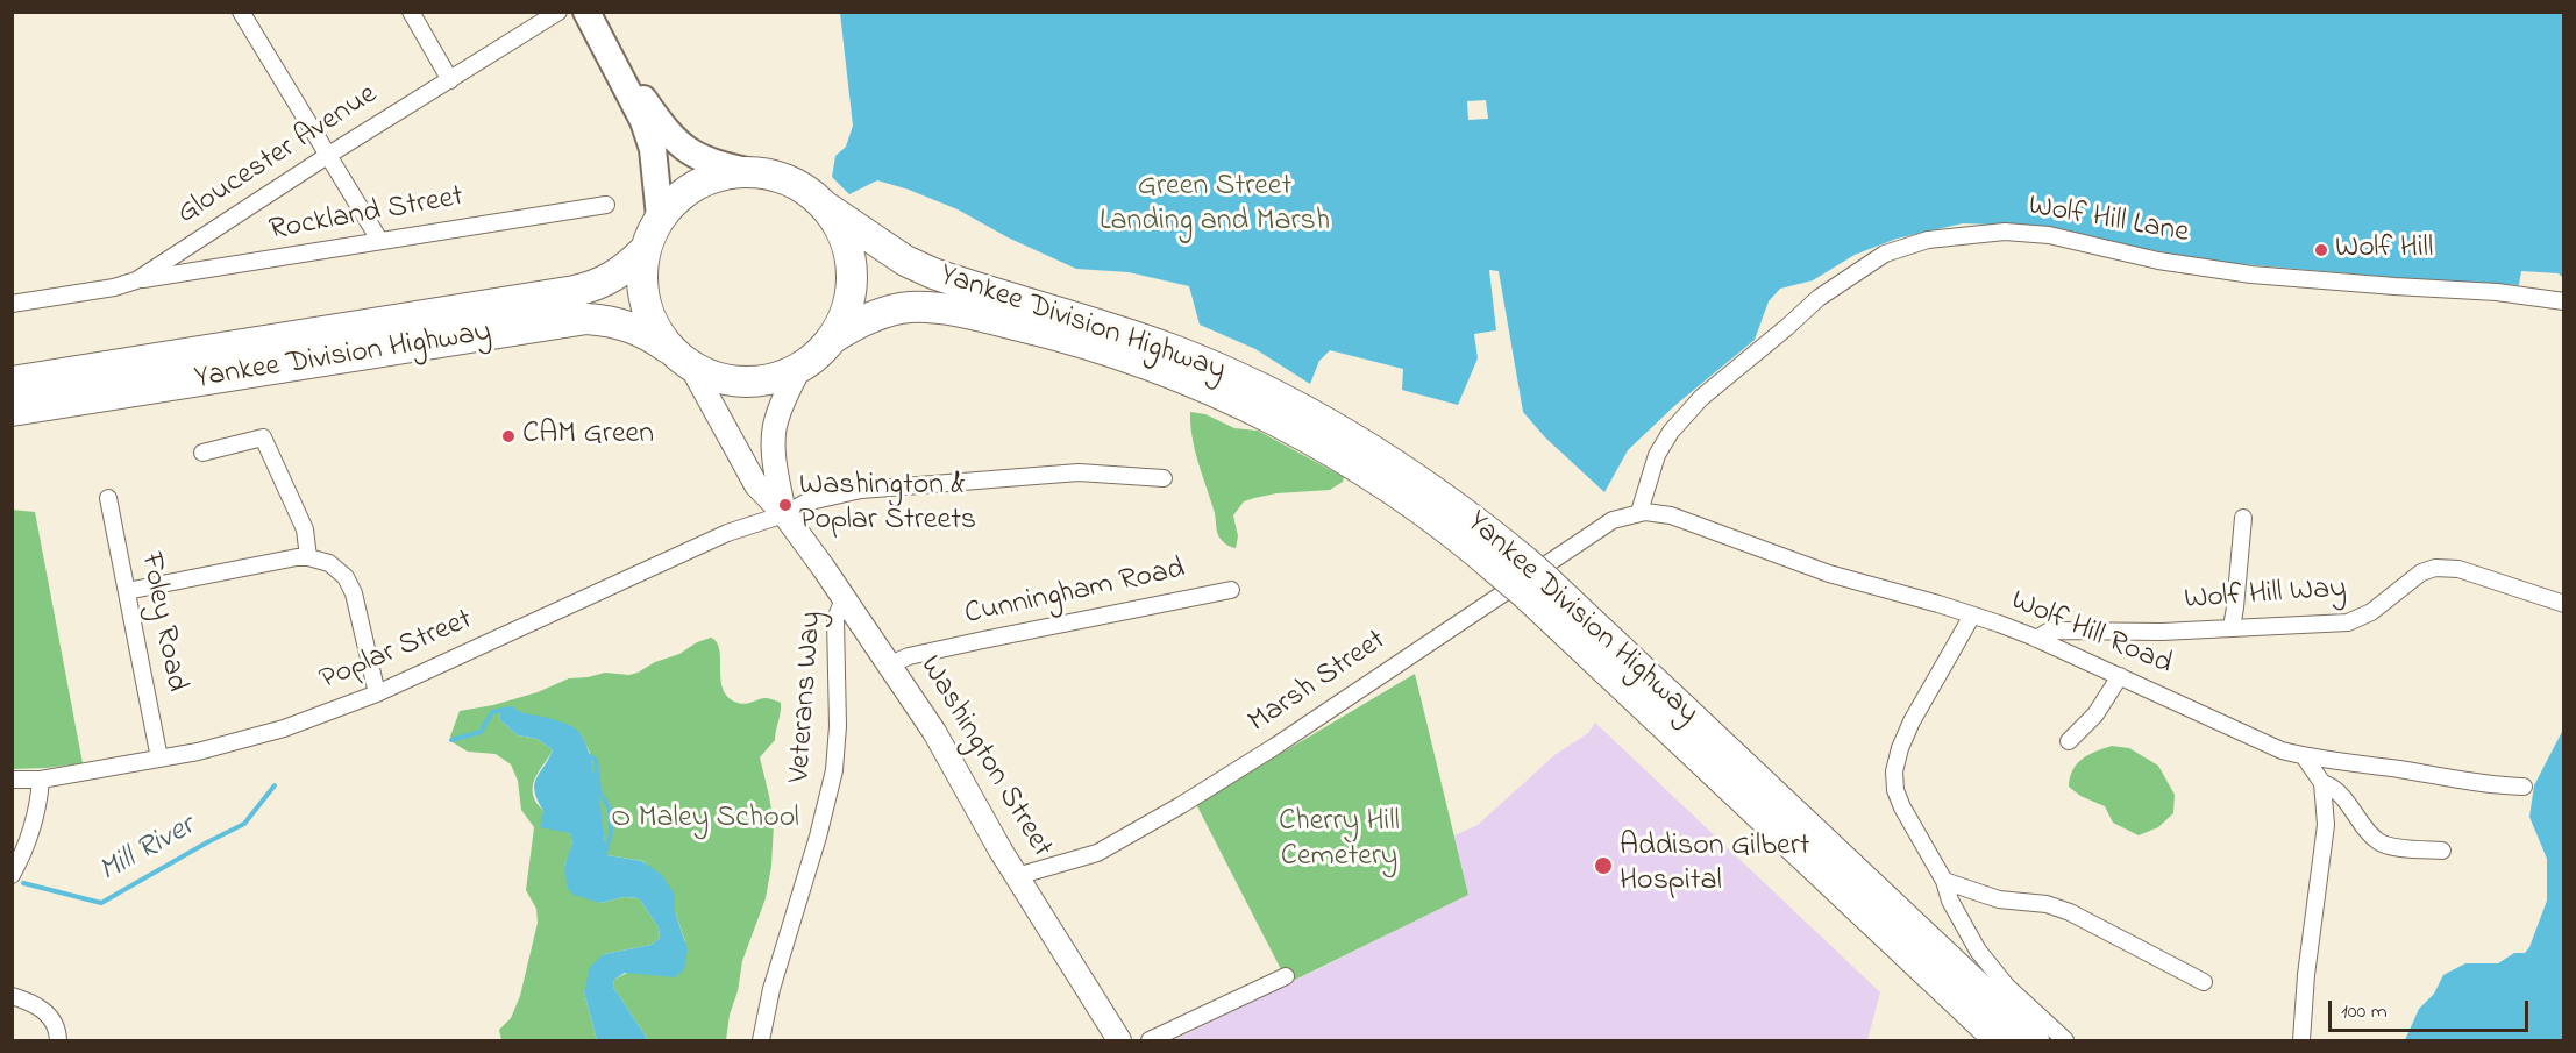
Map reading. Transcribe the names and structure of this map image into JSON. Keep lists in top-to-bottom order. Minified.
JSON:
{"streets":{"highway":["Yankee Division Highway"],"main road":["Washington Street"],"street":["Gloucester Avenue","Rockland Street","Wolf Hill Lane","Cunningham Road","Wolf Hill Way","Foley Road","Wolf Hill Road","Poplar Street","Marsh Street","Veterans Way"]},"crossings":[["Gloucester Avenue","Rockland Street"],["Wolf Hill Lane","Wolf Hill Road"],["Wolf Hill Lane","Marsh Street"],["Yankee Division Highway","Washington Street"],["Cunningham Road","Washington Street"],["Wolf Hill Way","Wolf Hill Road"],["Foley Road","Poplar Street"],["Wolf Hill Road","Marsh Street"],["Poplar Street","Washington Street"],["Marsh Street","Washington Street"],["Veterans Way","Washington Street"]],"water":["Mill River"],"parks":["Green Street Landing and Marsh","O Maley School","Cherry Hill Cemetery"],"places":["Wolf Hill","CAM Green","Washington & Poplar Streets","Addison Gilbert Hospital"],"scale_bar":"100 m"}
